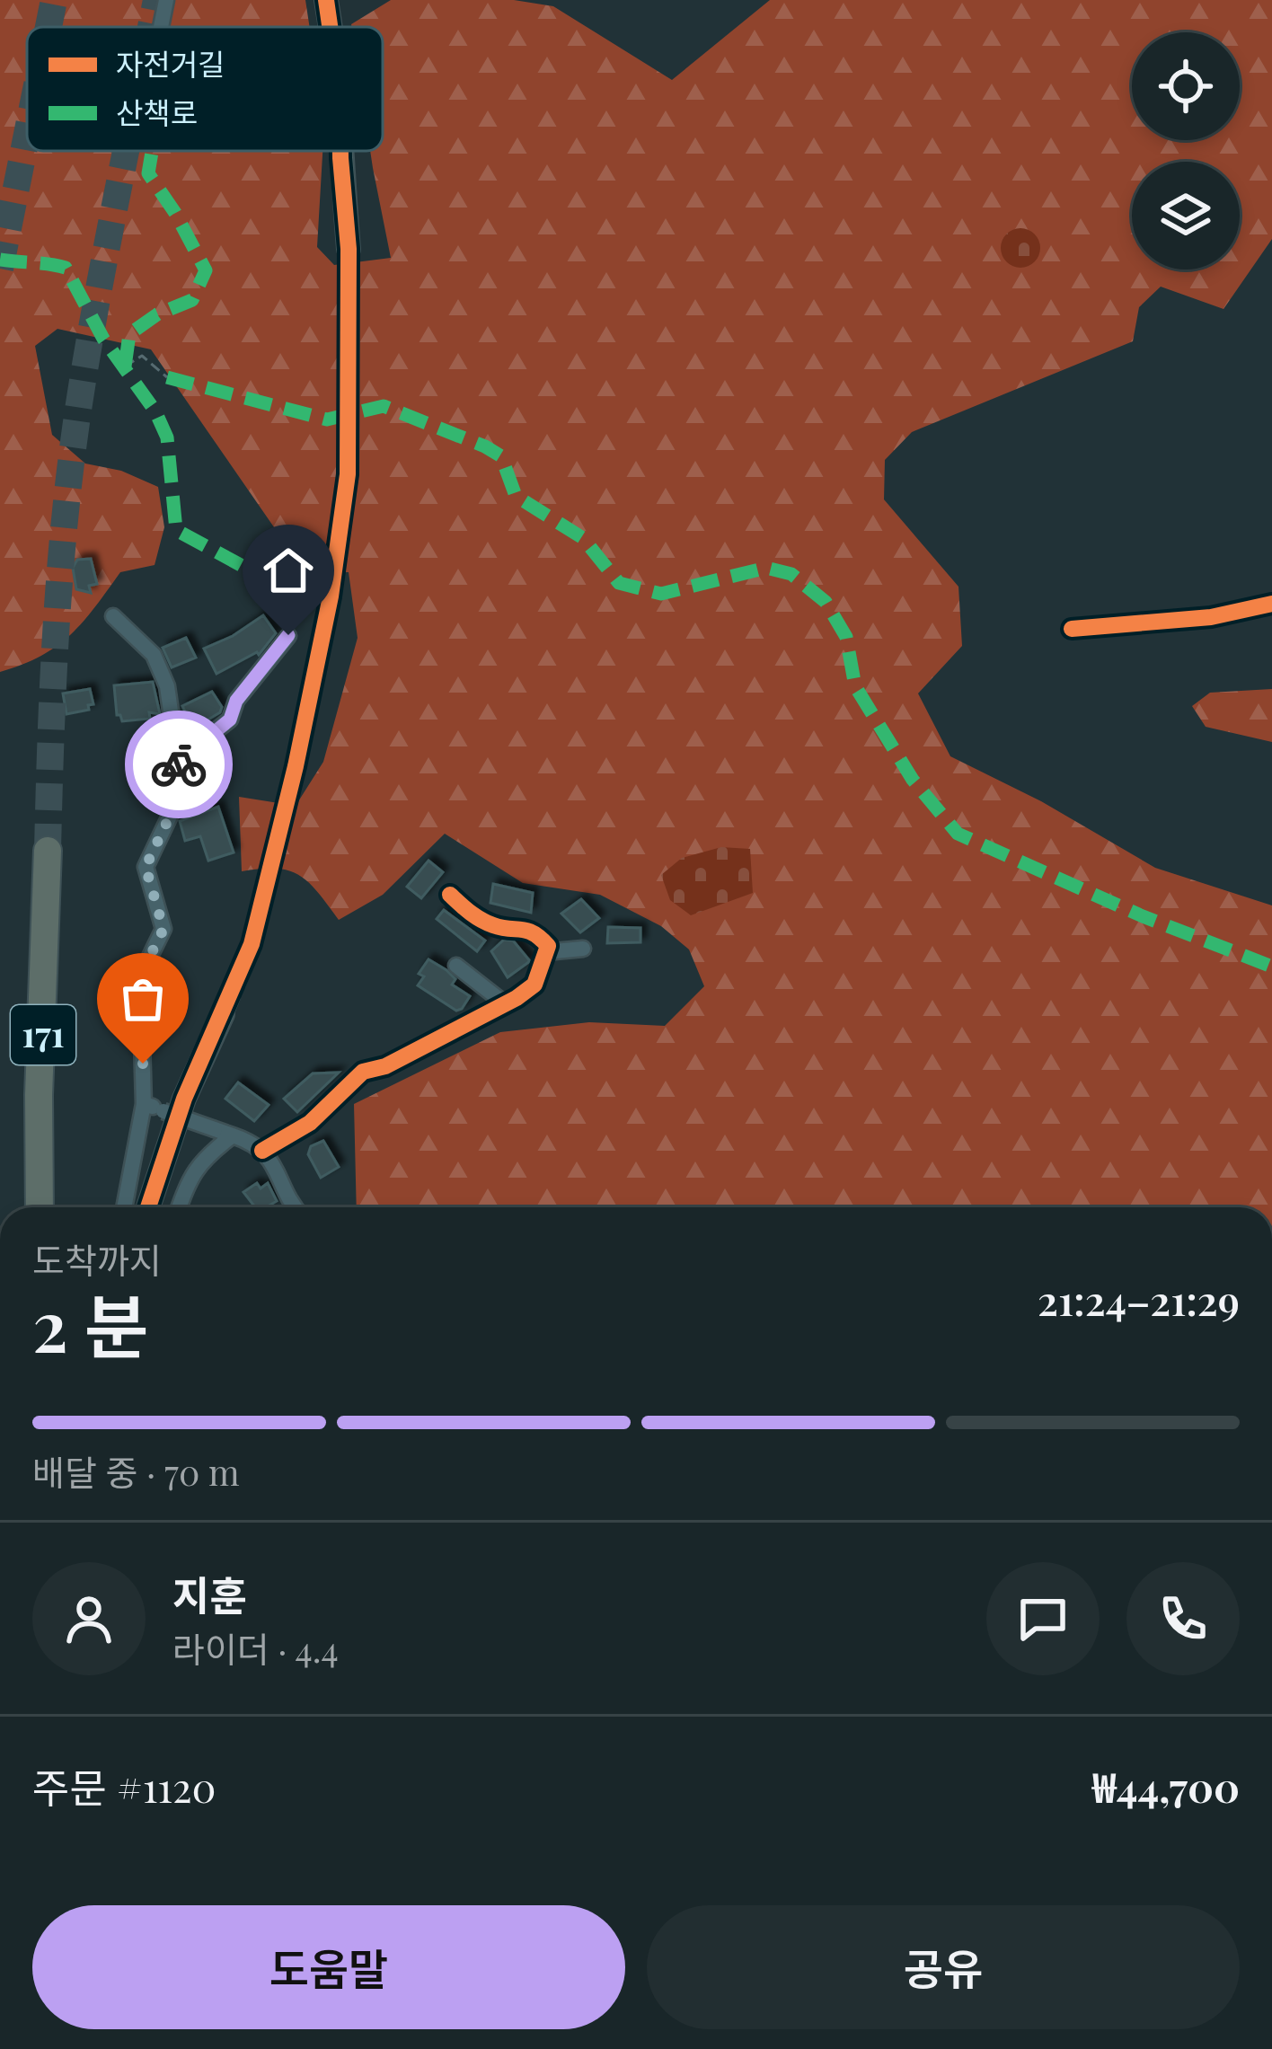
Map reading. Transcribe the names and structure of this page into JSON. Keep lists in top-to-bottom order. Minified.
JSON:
{"streets":{"highway":["171"]},"legend":["자전거길","산책로"],"page":{"heading":["2 분","도착까지","21:24–21:29"],"panel":["지훈","라이더 · 4.4","주문 #1120","₩44,700"],"bar":"배달 중 · 70 m","buttons":["도움말","공유"]}}
